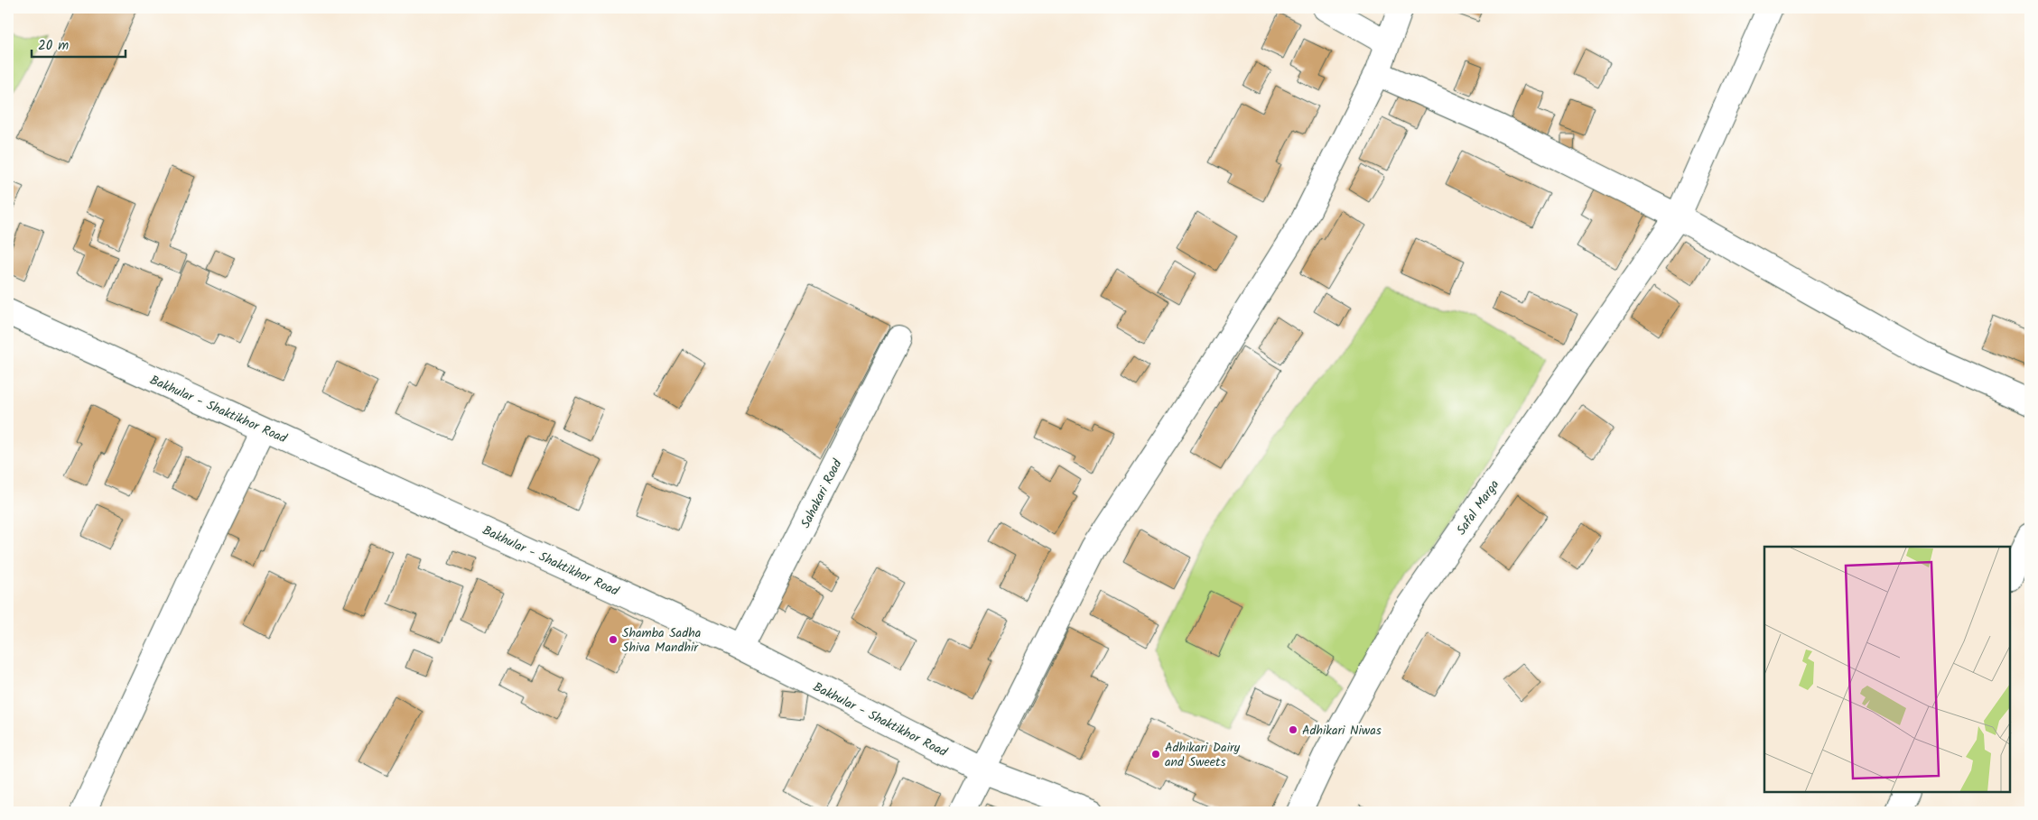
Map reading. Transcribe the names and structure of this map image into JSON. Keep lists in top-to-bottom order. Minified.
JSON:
{"streets":{"street":["Bakhular - Shaktikhor Road","Sahakari Road","Safal Marga"]},"crossings":[["Bakhular - Shaktikhor Road","Sahakari Road"]],"places":["Shamba Sadha Shiva Mandhir","Adhikari Niwas","Adhikari Dairy and Sweets"],"scale_bar":"20 m"}
